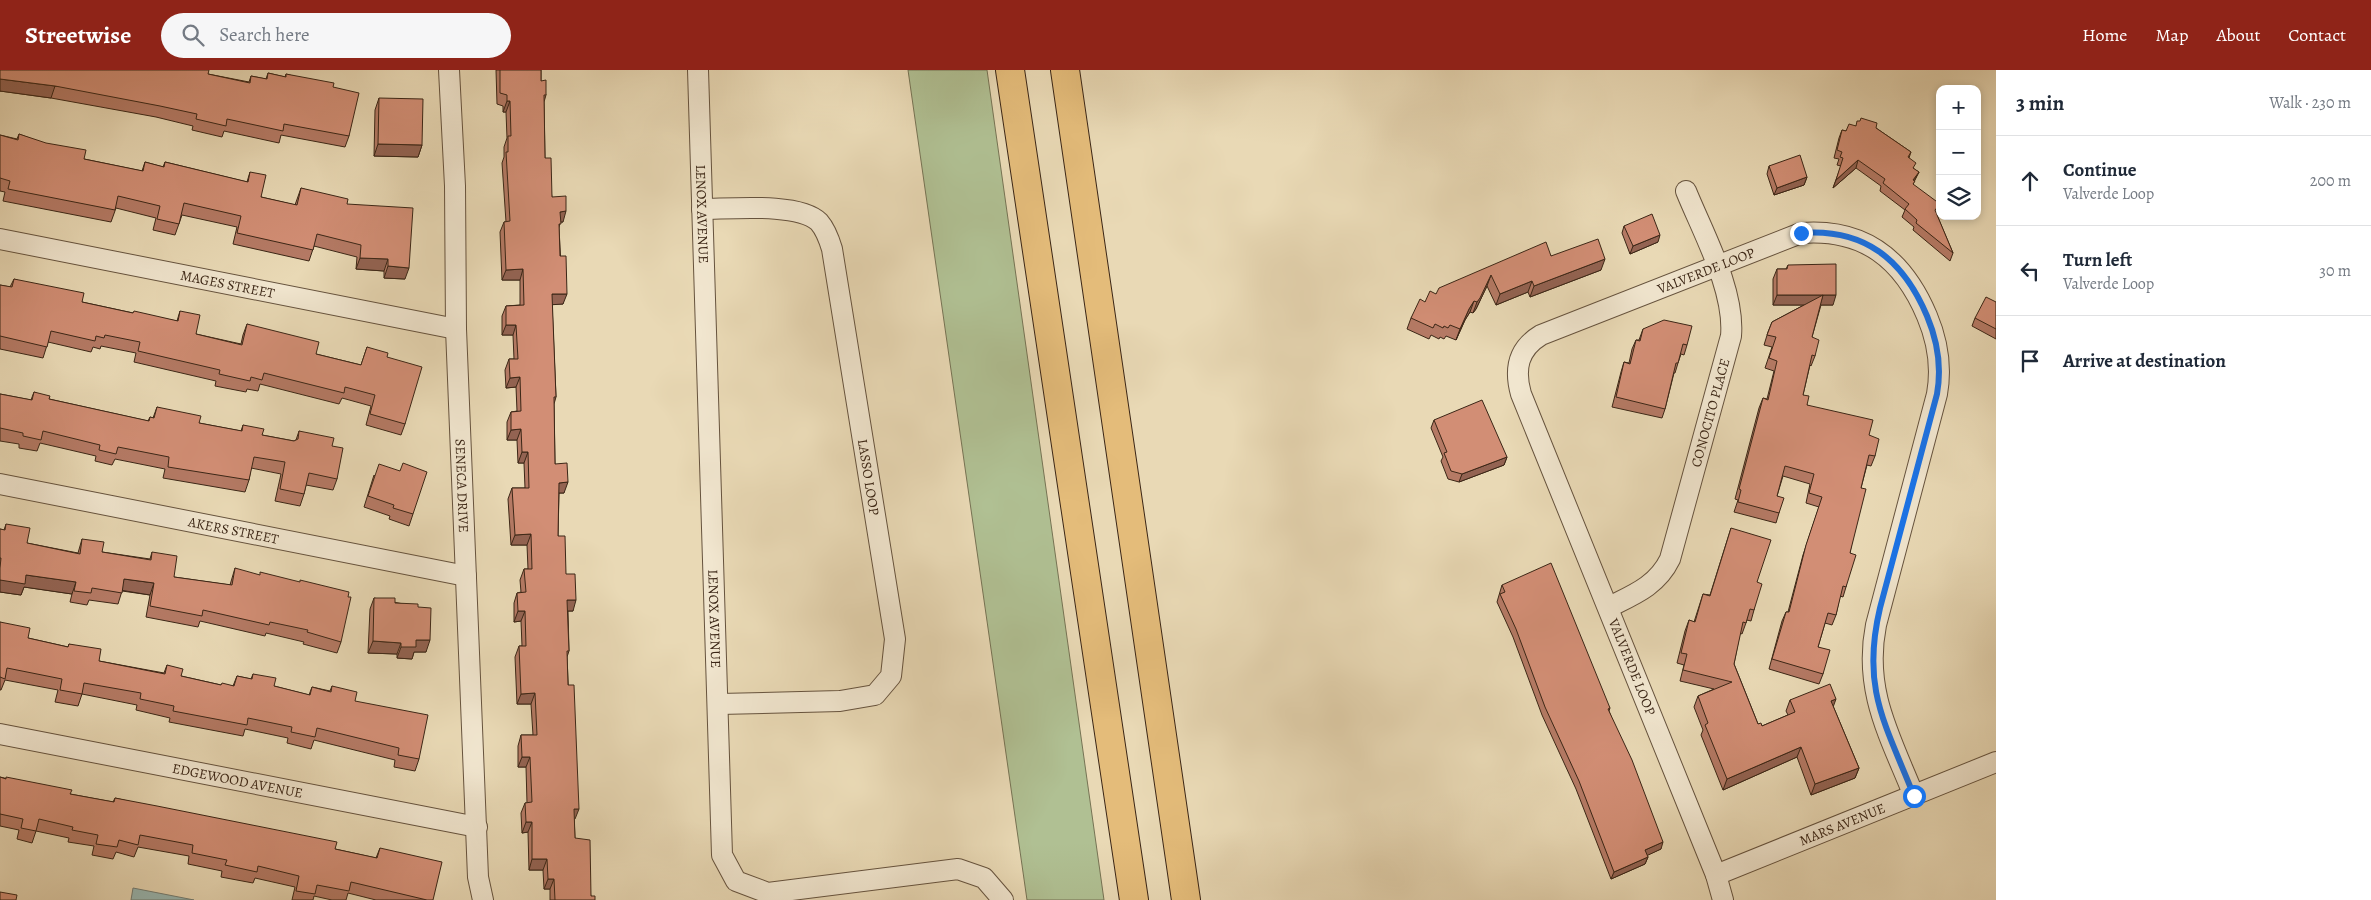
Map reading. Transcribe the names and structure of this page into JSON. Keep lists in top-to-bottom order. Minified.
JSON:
{"streets":{"street":["LENOX AVENUE","VALVERDE LOOP","MAGES STREET","CONOCITO PLACE","LASSO LOOP","SENECA DRIVE","AKERS STREET","EDGEWOOD AVENUE","MARS AVENUE"]},"crossings":[["LENOX AVENUE","LASSO LOOP"],["VALVERDE LOOP","CONOCITO PLACE"],["VALVERDE LOOP","MARS AVENUE"],["MAGES STREET","SENECA DRIVE"],["SENECA DRIVE","AKERS STREET"],["SENECA DRIVE","EDGEWOOD AVENUE"]],"page":{"header":"Streetwise","search":"Search here","nav":["Home","Map","About","Contact"],"heading":["3 min","Walk · 230 m"],"map_buttons":["+","−"],"list":[["Continue","Valverde Loop","200 m"],["Turn left","Valverde Loop","30 m"],"Arrive at destination"]}}
